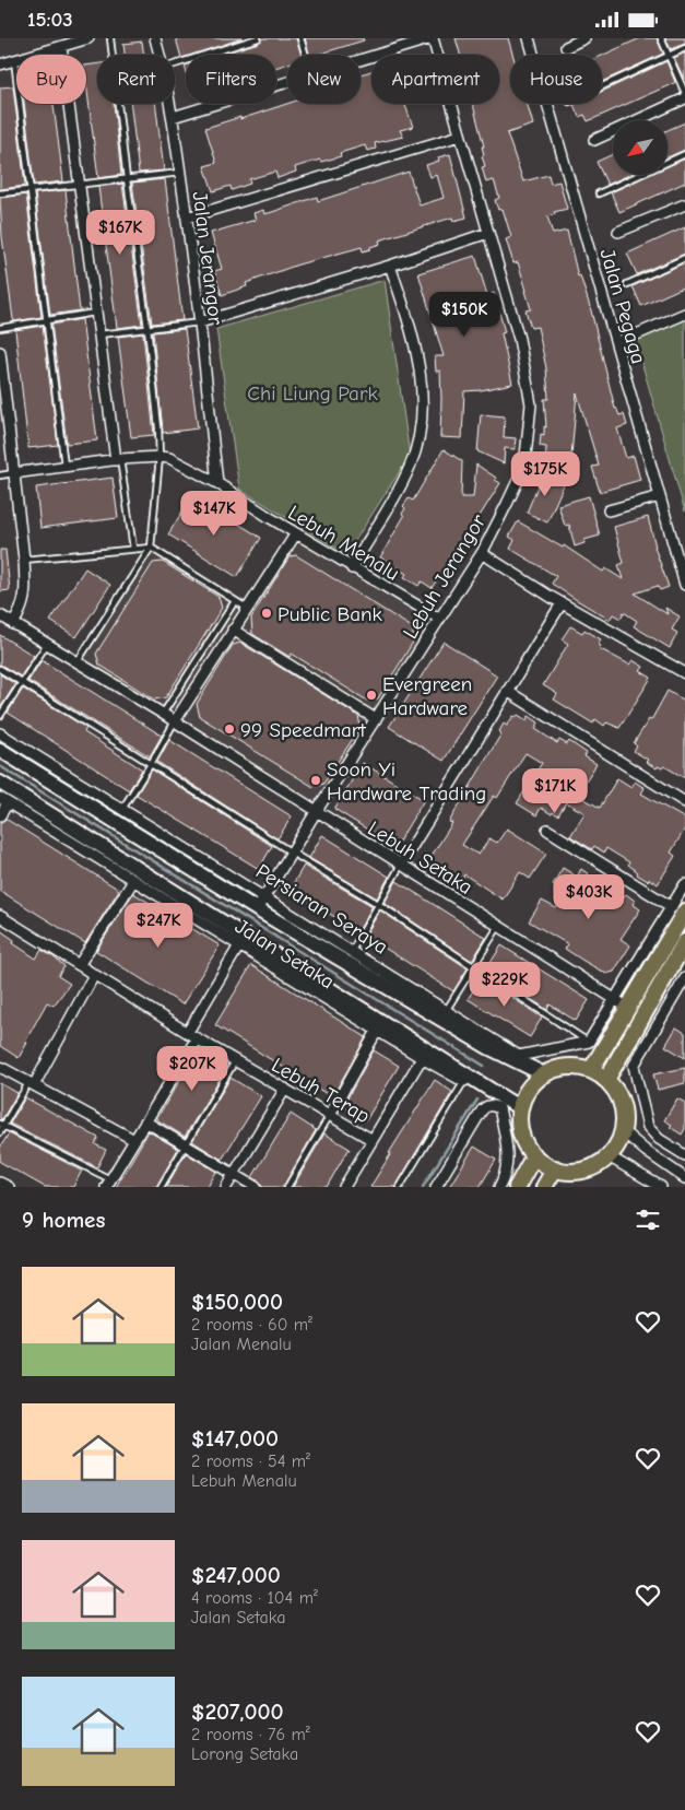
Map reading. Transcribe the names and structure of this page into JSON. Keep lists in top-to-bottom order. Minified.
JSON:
{"streets":{"main road":["Persiaran Seraya"],"street":["Jalan Jerangor","Jalan Pegaga","Lebuh Menalu","Lebuh Jerangor","Lebuh Setaka","Jalan Setaka","Lebuh Terap"]},"crossings":[["Jalan Jerangor","Lebuh Menalu"],["Lebuh Menalu","Lebuh Jerangor"],["Lebuh Jerangor","Lebuh Setaka"],["Lebuh Jerangor","Persiaran Seraya"]],"parks":["Chi Liung Park"],"places":["Public Bank","Evergreen Hardware","99 Speedmart","Soon Yi Hardware Trading"],"north":"bottom left","page":{"status":"15:03","chip":["Buy","Rent","Filters","New","Apartment","House"],"price":["$167K","$150K","$175K","$147K","$171K","$403K","$247K","$229K","$207K"],"heading":"9 homes","list":[{"name":"$150,000","note":"2 rooms · 60 m² · Jalan Menalu"},{"name":"$147,000","note":"2 rooms · 54 m² · Lebuh Menalu"},{"name":"$247,000","note":"4 rooms · 104 m² · Jalan Setaka"},{"name":"$207,000","note":"2 rooms · 76 m² · Lorong Setaka"}]}}
